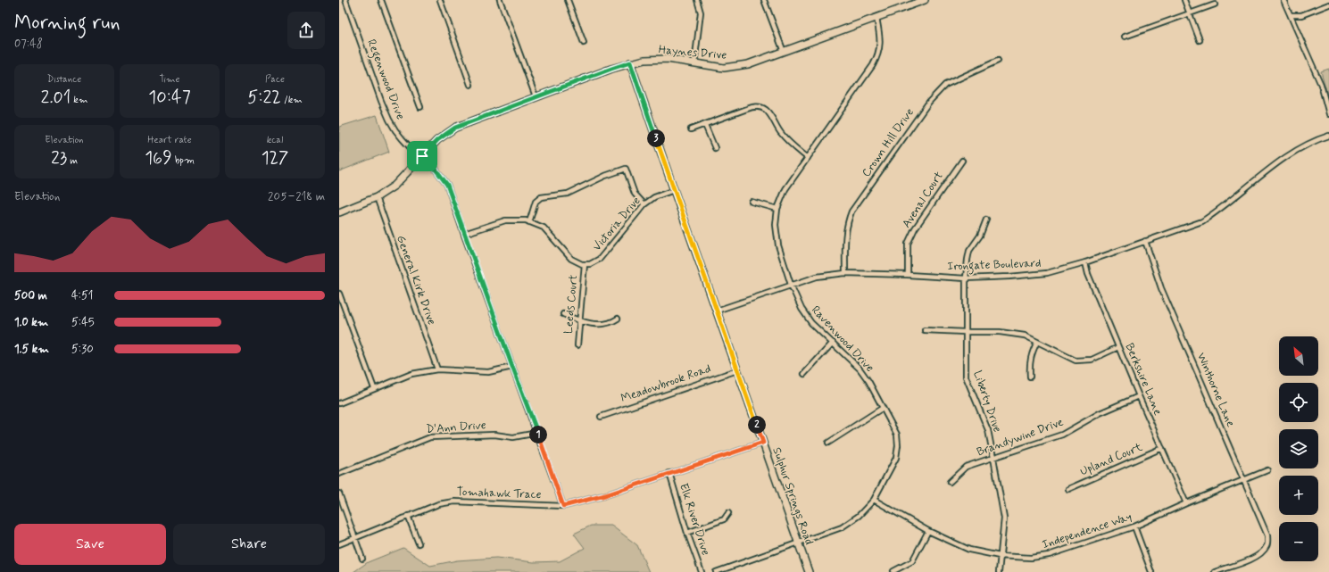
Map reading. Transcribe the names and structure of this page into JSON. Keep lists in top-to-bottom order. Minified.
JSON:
{"streets":{"street":["Haynes Drive","Regenwood Drive","Crown Hill Drive","Avenal Court","Victoria Drive","Irongate Boulevard","General Kirk Drive","Leeds Court","Ravenwood Drive","Berkshire Lane","Meadowbrook Road","Winthorne Lane","Liberty Drive","D'Ann Drive","Brandywine Drive","Upland Court","Tomahawk Trace","Sulphur Springs Road","Elk River Drive","Independence Way"]},"crossings":[["Haynes Drive","Regenwood Drive"],["Haynes Drive","General Kirk Drive"],["Haynes Drive","Ravenwood Drive"],["Haynes Drive","Sulphur Springs Road"],["Regenwood Drive","D'Ann Drive"],["Regenwood Drive","Tomahawk Trace"],["Crown Hill Drive","Irongate Boulevard"],["Avenal Court","Irongate Boulevard"],["Victoria Drive","Leeds Court"],["Victoria Drive","Sulphur Springs Road"],["Irongate Boulevard","Ravenwood Drive"],["Irongate Boulevard","Berkshire Lane"],["Irongate Boulevard","Winthorne Lane"],["Irongate Boulevard","Liberty Drive"],["Irongate Boulevard","Sulphur Springs Road"],["Ravenwood Drive","Sulphur Springs Road"],["Ravenwood Drive","Independence Way"],["Berkshire Lane","Brandywine Drive"],["Berkshire Lane","Upland Court"],["Berkshire Lane","Independence Way"],["Meadowbrook Road","Sulphur Springs Road"],["Winthorne Lane","Independence Way"],["Liberty Drive","Brandywine Drive"],["Liberty Drive","Independence Way"],["Tomahawk Trace","Sulphur Springs Road"],["Tomahawk Trace","Elk River Drive"]],"north":"top left","page":{"heading":["Morning run","07:48"],"stats":[["Distance","2.01 km"],["Time","10:47"],["Pace","5:22 /km"],["Elevation","23 m"],["Heart rate","169 bpm"],["kcal","127"]],"pins":["3","2","1"],"chart":["Elevation","205–218 m"],"list":[{"name":"500 m","note":"4:51"},{"name":"1.0 km","note":"5:45"},{"name":"1.5 km","note":"5:30"}],"map_buttons":["+","−"],"buttons":["Save","Share"]}}
